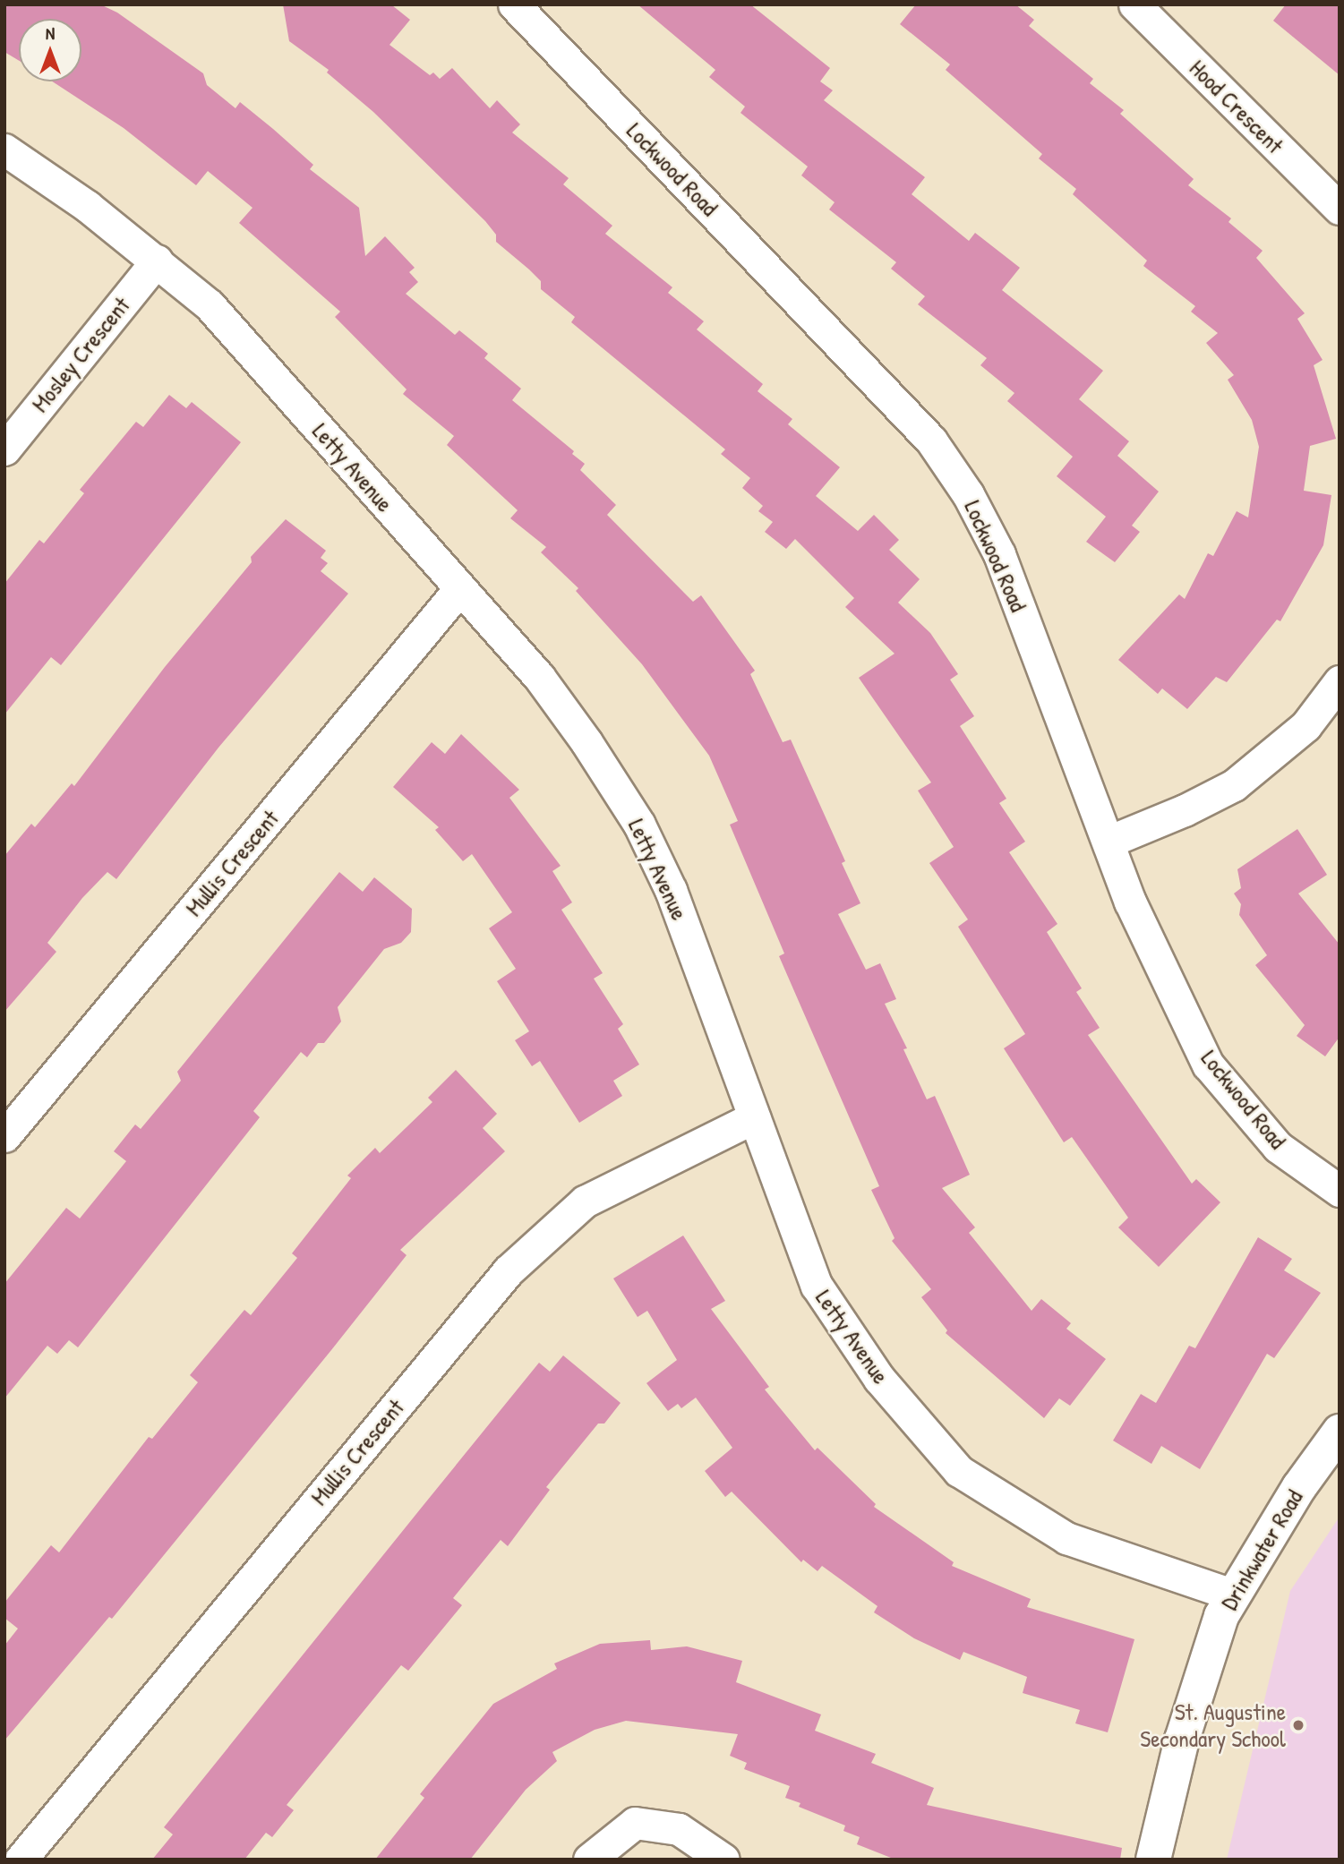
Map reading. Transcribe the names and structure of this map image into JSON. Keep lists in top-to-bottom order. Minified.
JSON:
{"streets":{"street":["Hood Crescent","Lockwood Road","Mosley Crescent","Letty Avenue","Mullis Crescent","Drinkwater Road"]},"crossings":[["Mosley Crescent","Letty Avenue"],["Letty Avenue","Mullis Crescent"],["Letty Avenue","Drinkwater Road"]],"places":["St. Augustine Secondary School"],"north":"top"}
